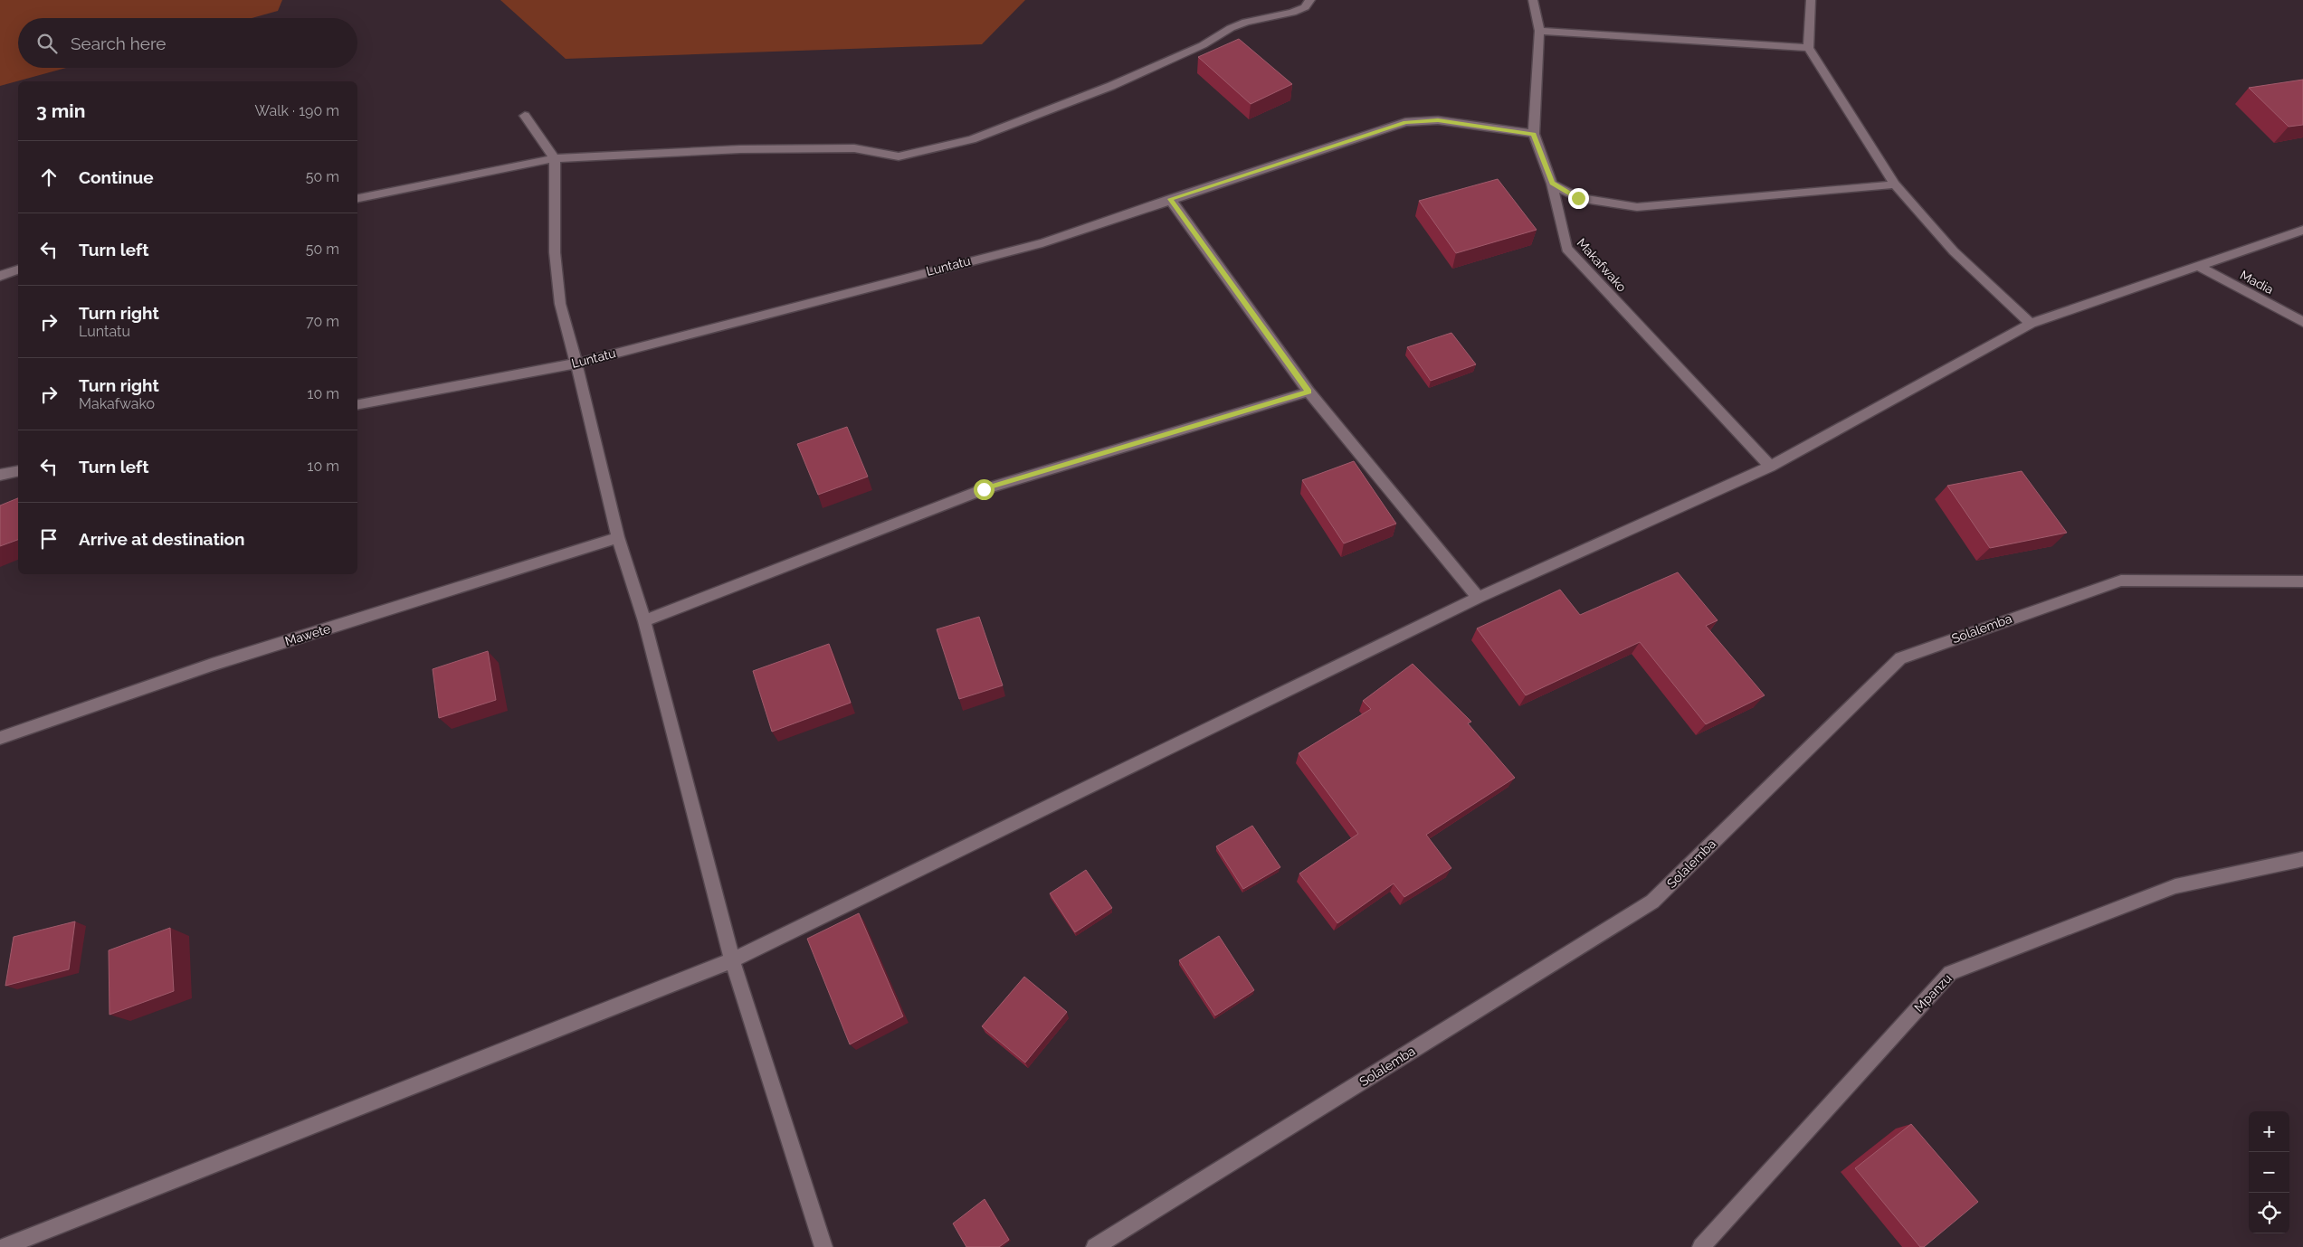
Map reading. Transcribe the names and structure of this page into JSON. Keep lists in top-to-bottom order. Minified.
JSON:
{"streets":{"street":["Makafwako","Luntatu","Madia","Solalemba","Mawete","Mpanzu"]},"crossings":[["Makafwako","Luntatu"]],"page":{"search":"Search here","heading":["3 min","Walk · 190 m"],"list":[["Continue","50 m"],["Turn left","50 m"],["Turn right","Luntatu","70 m"],["Turn right","Makafwako","10 m"],["Turn left","10 m"],"Arrive at destination"],"map_buttons":["+","−"]}}
